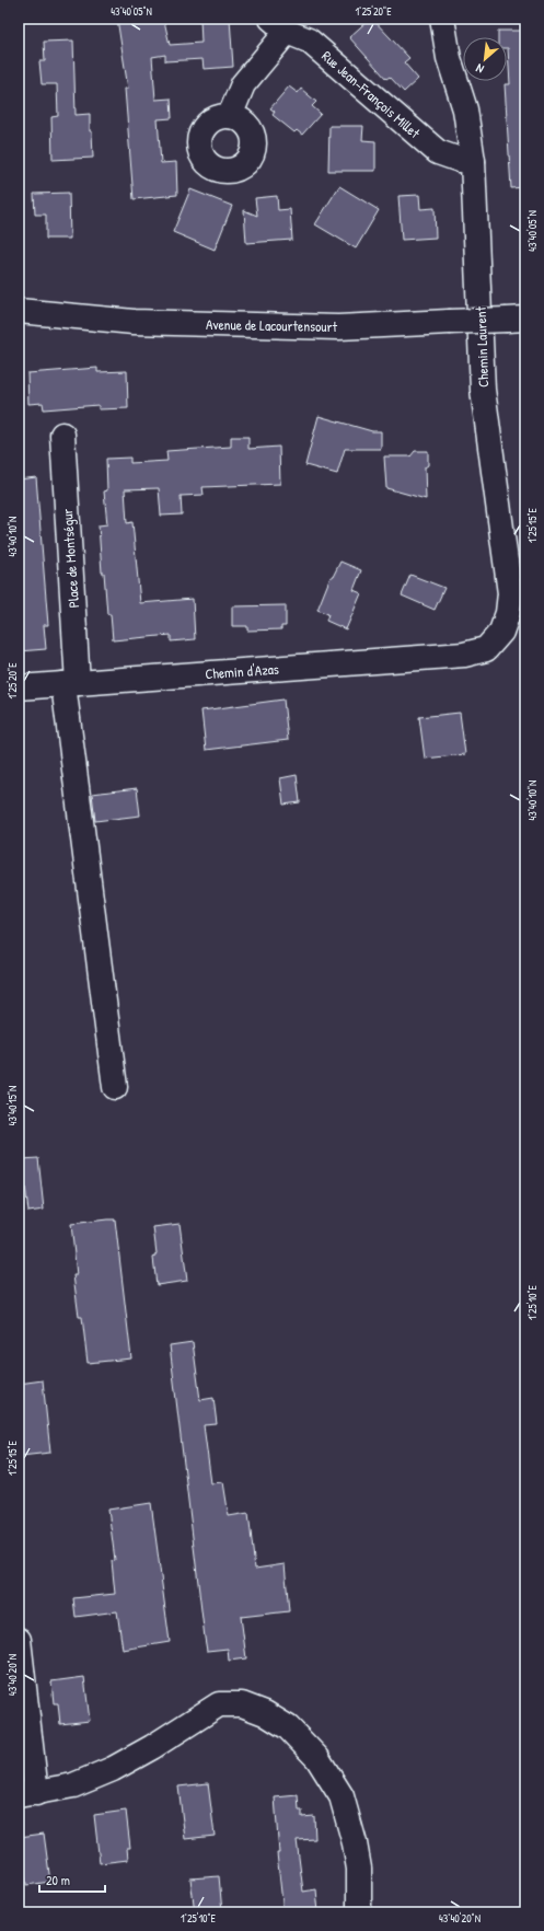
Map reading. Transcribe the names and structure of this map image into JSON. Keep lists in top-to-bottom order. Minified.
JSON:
{"streets":{"street":["Rue Jean-François Millet","Avenue de Lacourtensourt","Chemin Laurent","Place de Montségur","Chemin d'Azas"]},"crossings":[["Rue Jean-François Millet","Chemin Laurent"],["Chemin Laurent","Chemin d'Azas"],["Place de Montségur","Chemin d'Azas"]],"scale_bar":"20 m","north":"bottom left","coordinates":["43°40'05\"N","1°25'20\"E","1°25'15\"E","43°40'10\"N","43°40'15\"N","1°25'10\"E","43°40'20\"N"]}
